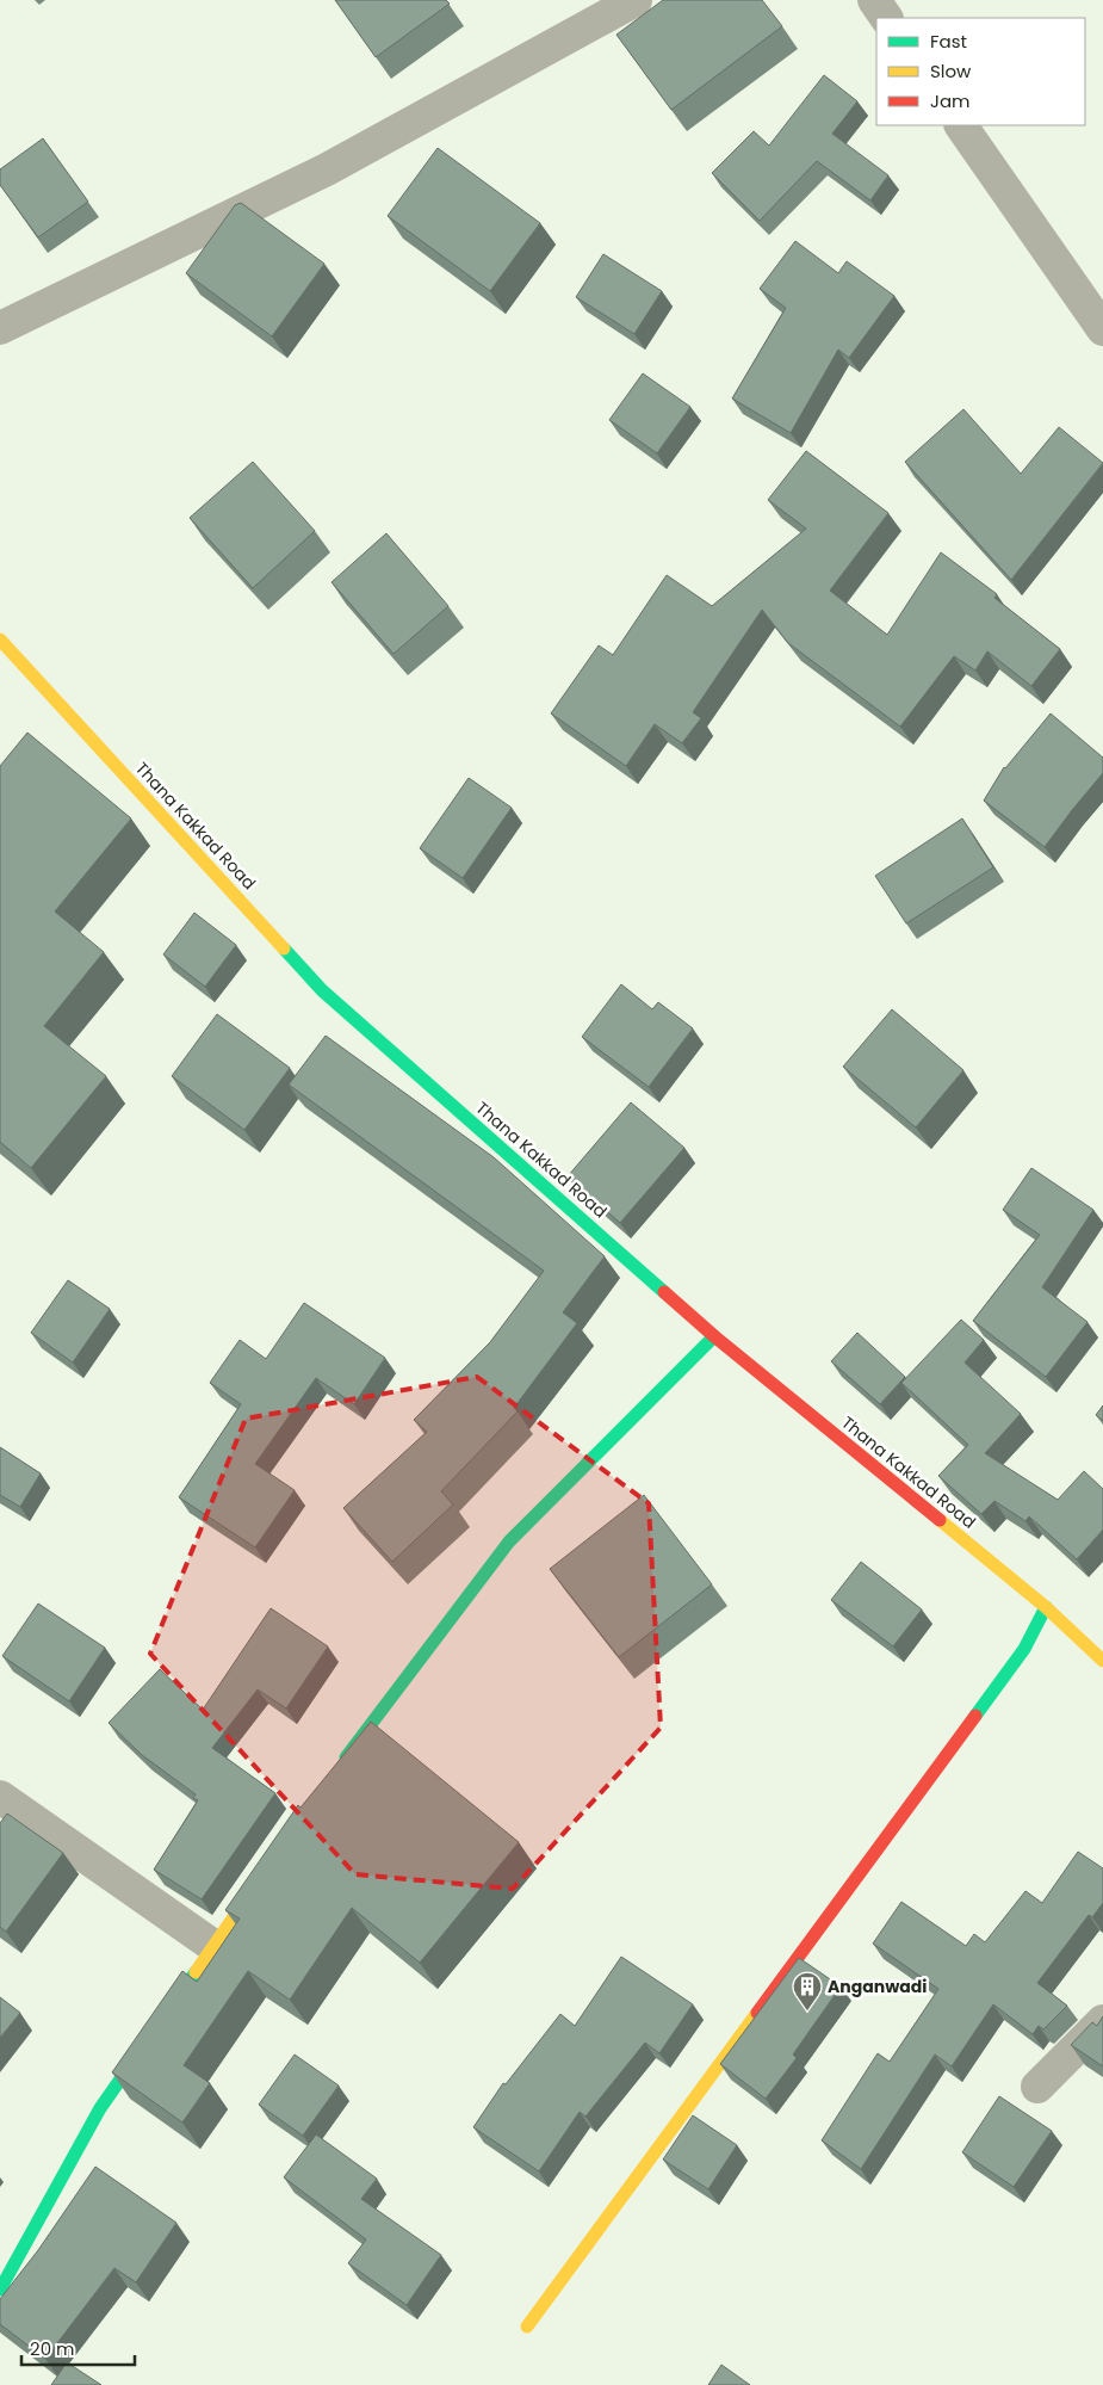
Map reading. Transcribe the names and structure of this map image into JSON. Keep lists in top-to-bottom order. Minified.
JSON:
{"streets":{"street":["Thana Kakkad Road"]},"places":{"building":["Anganwadi"]},"legend":["Fast","Slow","Jam"],"scale_bar":"20 m"}
